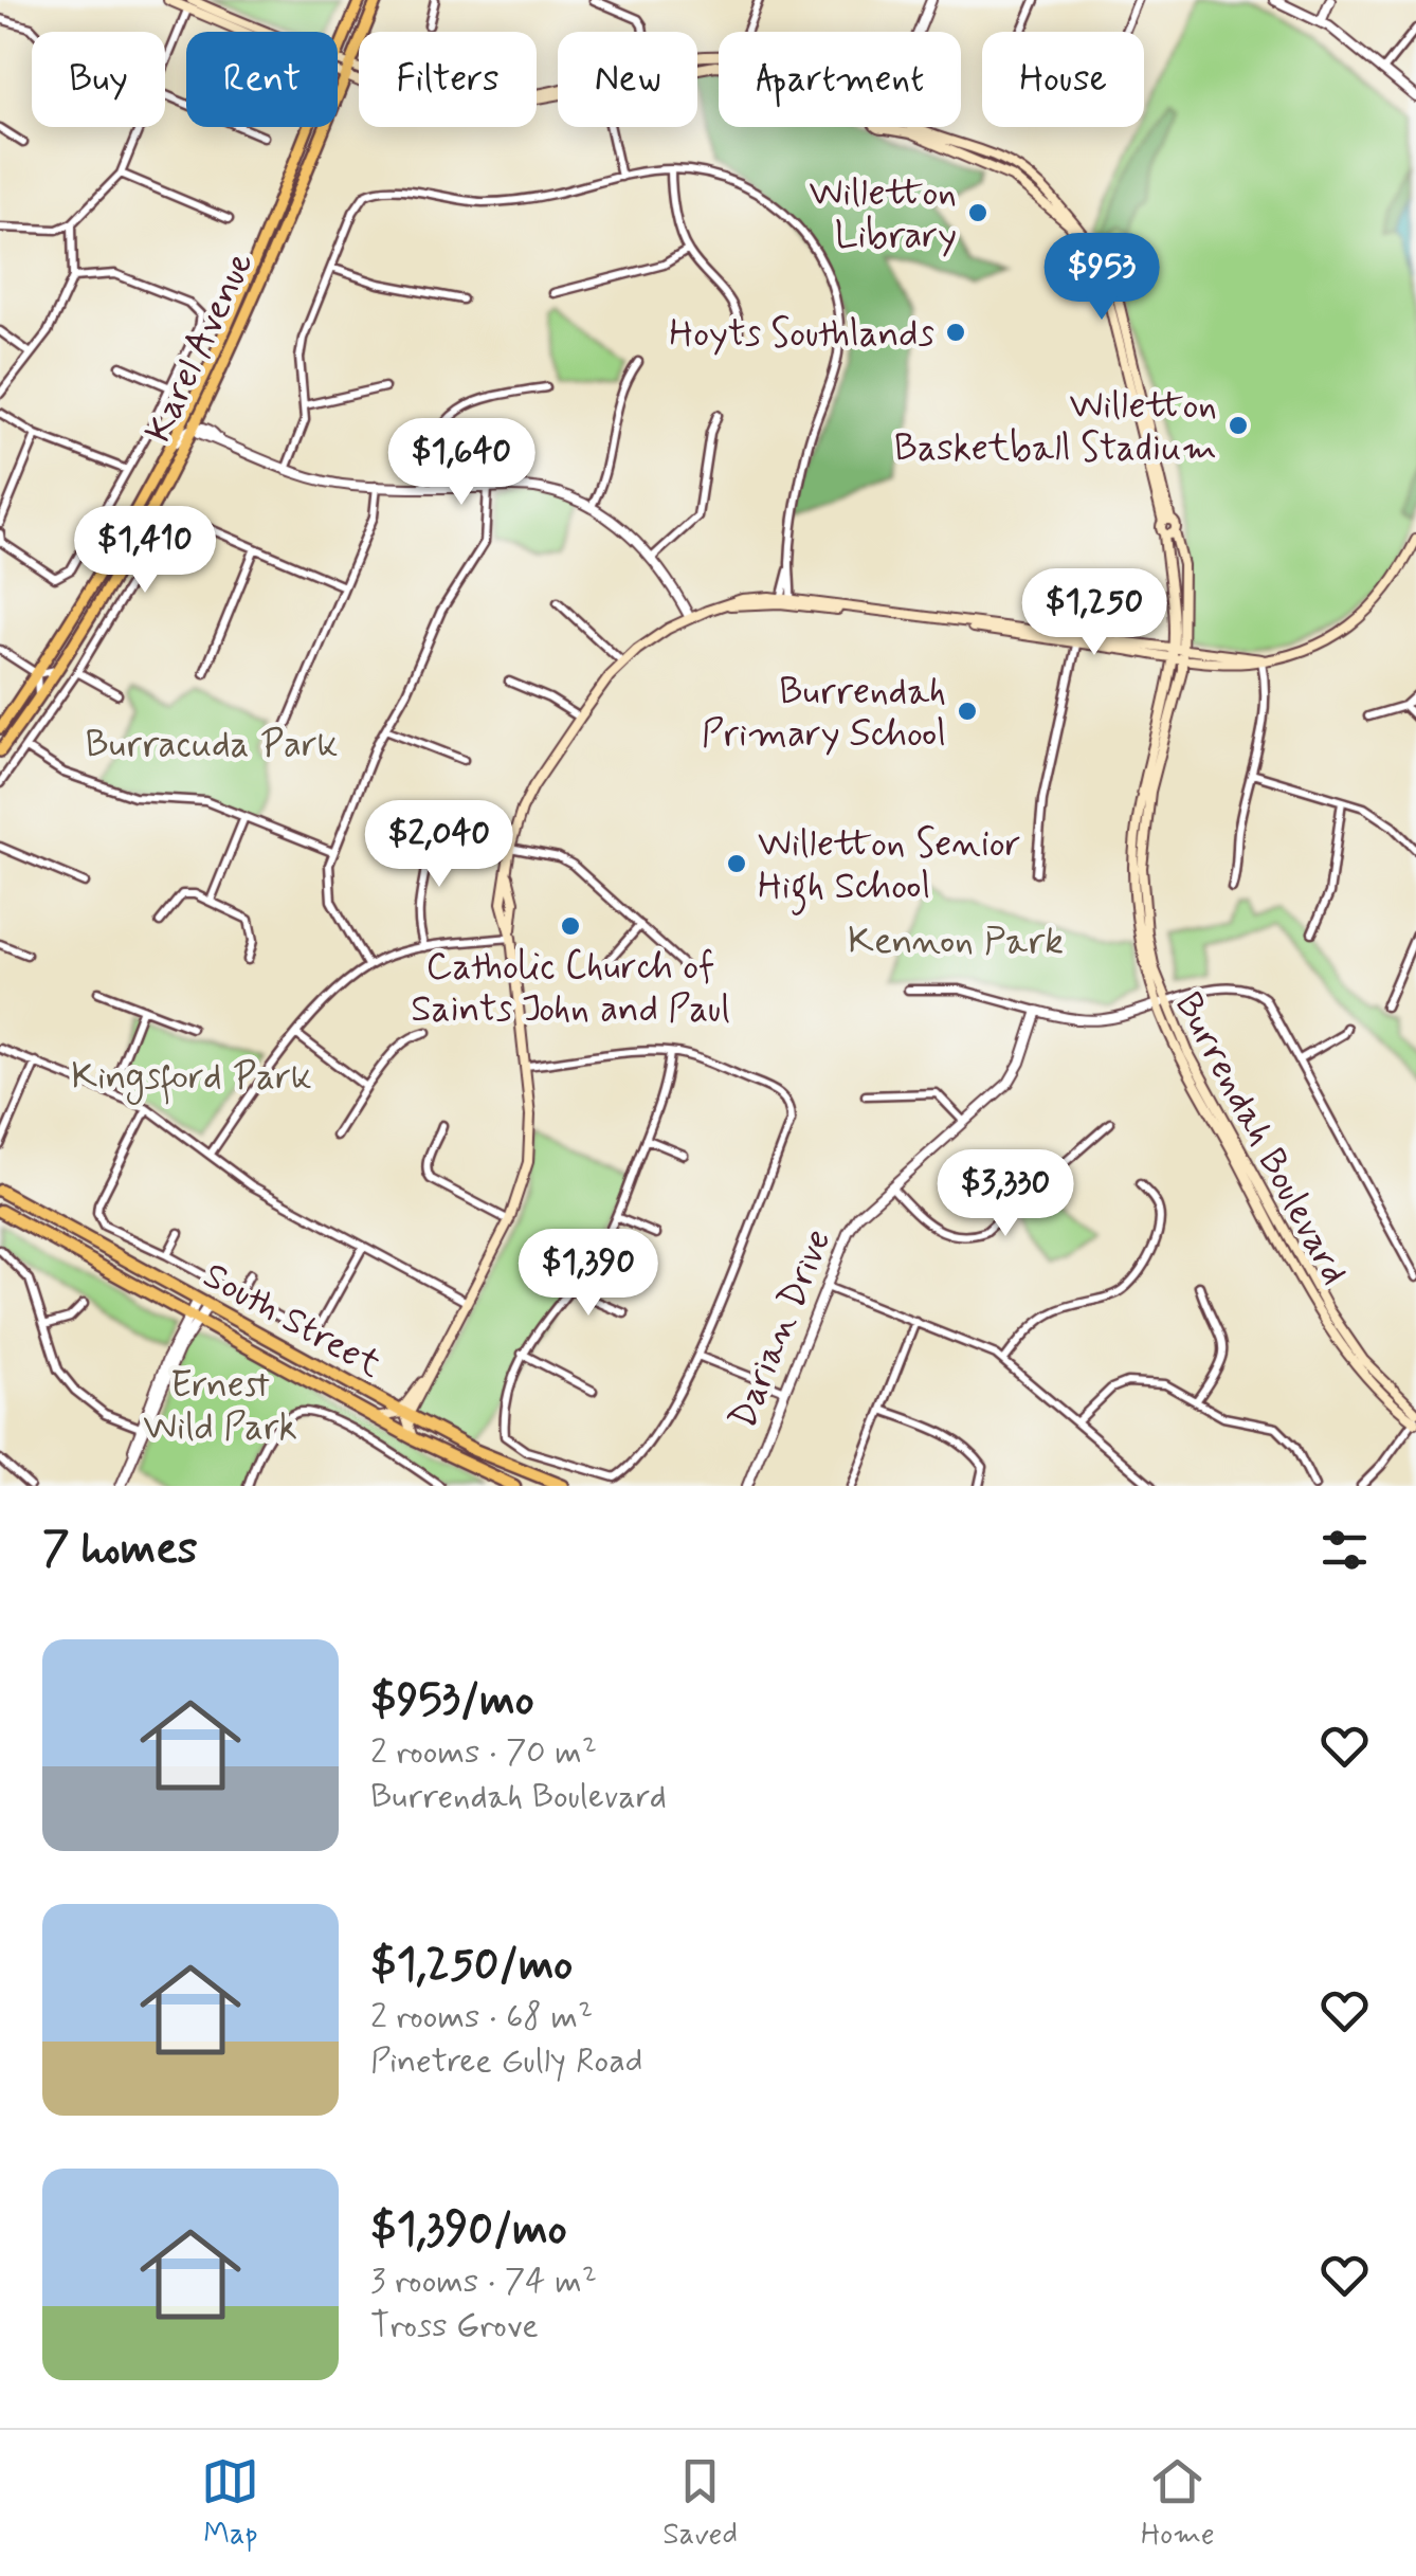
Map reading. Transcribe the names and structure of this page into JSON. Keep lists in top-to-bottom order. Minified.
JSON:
{"streets":{"highway":["South Street"],"main road":["Karel Avenue","Burrendah Boulevard"],"street":["Darian Drive"]},"parks":["Burracuda Park","Kennon Park","Kingsford Park","Ernest Wild Park"],"places":["Willetton Library","Hoyts Southlands","Willetton Basketball Stadium","Burrendah Primary School","Willetton Senior High School","Catholic Church of Saints John and Paul"],"page":{"chip":["Buy","Rent","Filters","New","Apartment","House"],"price":["$953","$1,640","$1,410","$1,250","$2,040","$3,330","$1,390"],"heading":"7 homes","list":[{"name":"$953/mo","note":"2 rooms · 70 m² · Burrendah Boulevard"},{"name":"$1,250/mo","note":"2 rooms · 68 m² · Pinetree Gully Road"},{"name":"$1,390/mo","note":"3 rooms · 74 m² · Tross Grove"}],"tabs":["Map","Saved","Home"]}}
